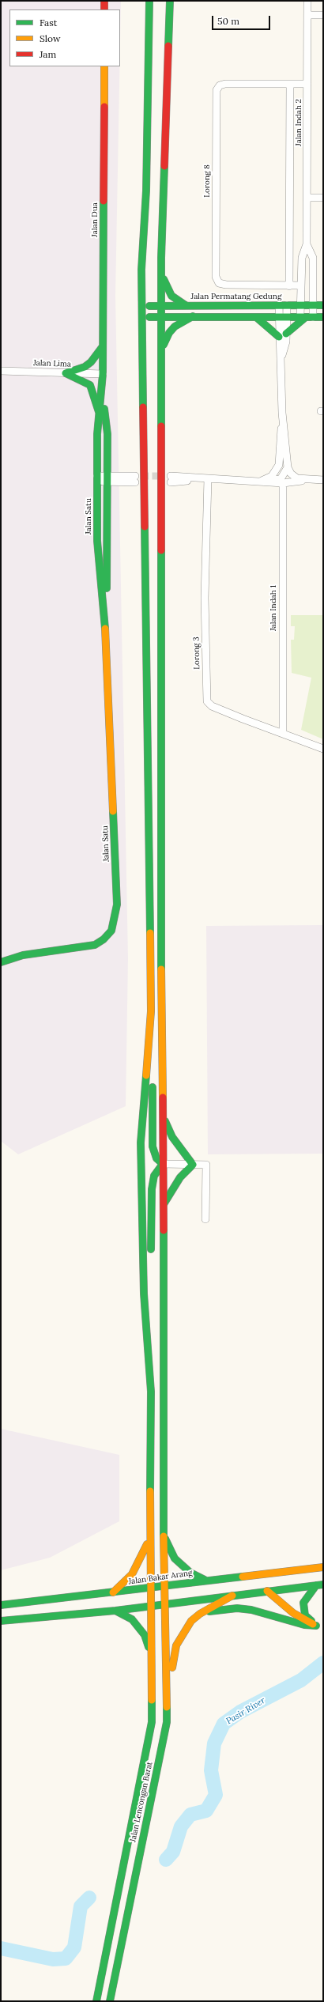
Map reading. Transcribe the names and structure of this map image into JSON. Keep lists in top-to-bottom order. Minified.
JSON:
{"streets":{"main road":["Jalan Dua","Jalan Permatang Gedung","Jalan Satu","Jalan Bakar Arang","Jalan Lencongan Barat"],"street":["Jalan Indah 2","Lorong 8","Jalan Lima","Jalan Indah 1","Lorong 3"]},"crossings":[["Jalan Indah 2","Lorong 8"],["Jalan Indah 2","Jalan Permatang Gedung"],["Jalan Dua","Jalan Lima"],["Jalan Dua","Jalan Satu"],["Jalan Permatang Gedung","Jalan Lencongan Barat"],["Jalan Lima","Jalan Satu"],["Jalan Indah 1","Lorong 3"],["Jalan Bakar Arang","Jalan Lencongan Barat"]],"water":["Pasir River"],"legend":["Fast","Slow","Jam"],"scale_bar":"50 m"}
